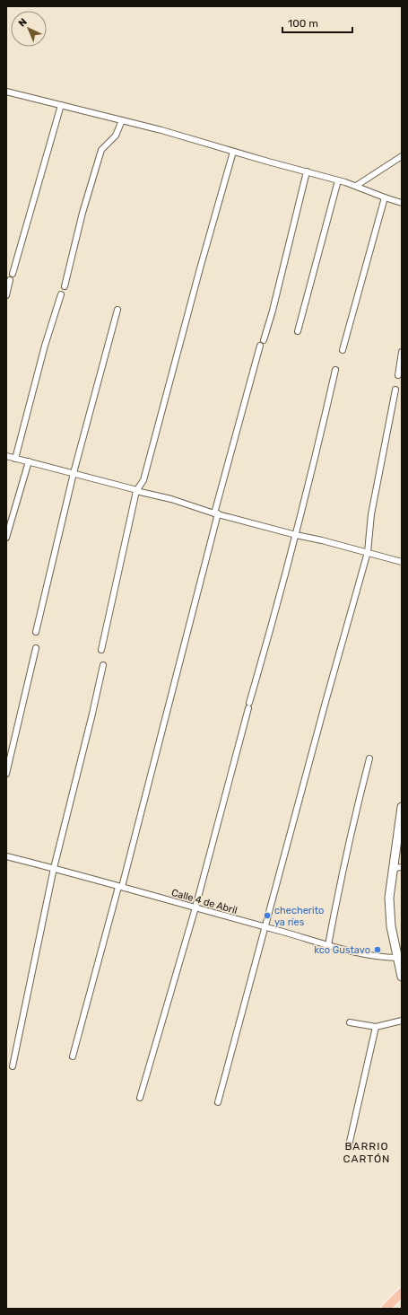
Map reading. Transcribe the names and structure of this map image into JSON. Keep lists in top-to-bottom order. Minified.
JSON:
{"streets":{"street":["Calle 4 de Abril"]},"districts":["BARRIO CARTÓN"],"places":["checherito ya ríes","kco Gustavo"],"scale_bar":"100 m","north":"top left"}
